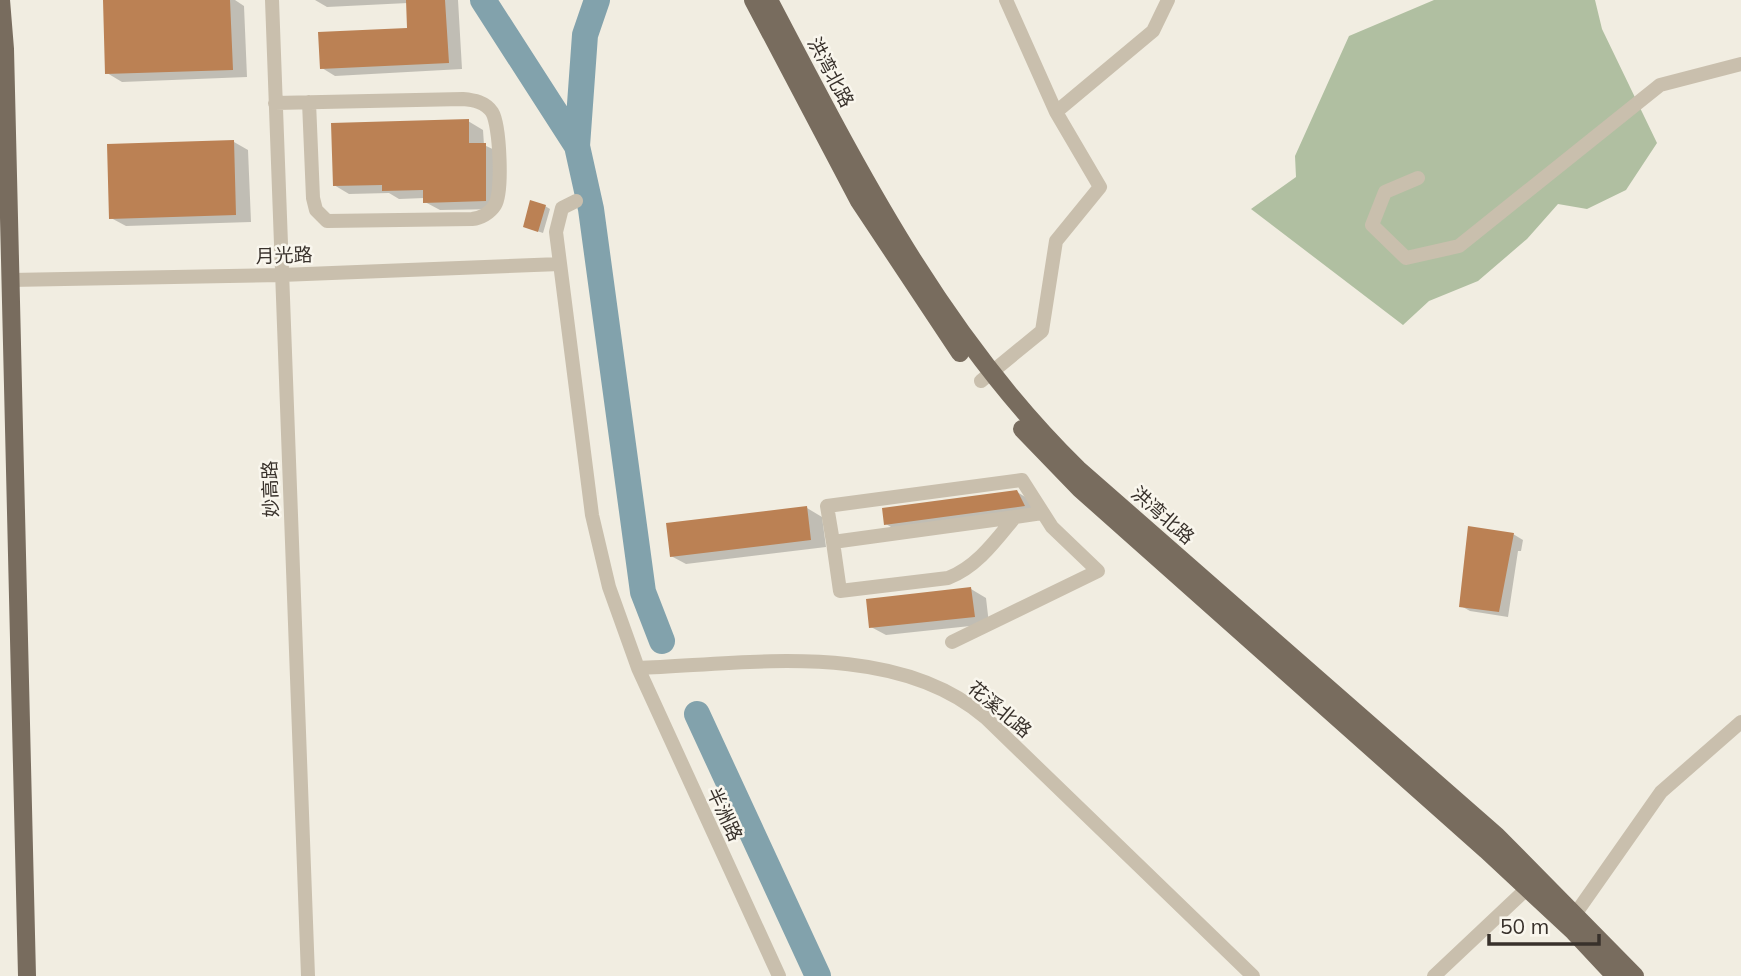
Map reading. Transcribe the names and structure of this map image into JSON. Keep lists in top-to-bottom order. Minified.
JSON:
{"streets":{"main road":["洪湾北路"],"street":["月光路","妙高路","花溪北路","半洲路"]},"crossings":[["月光路","妙高路"],["月光路","半洲路"],["花溪北路","半洲路"]],"scale_bar":"50 m"}
